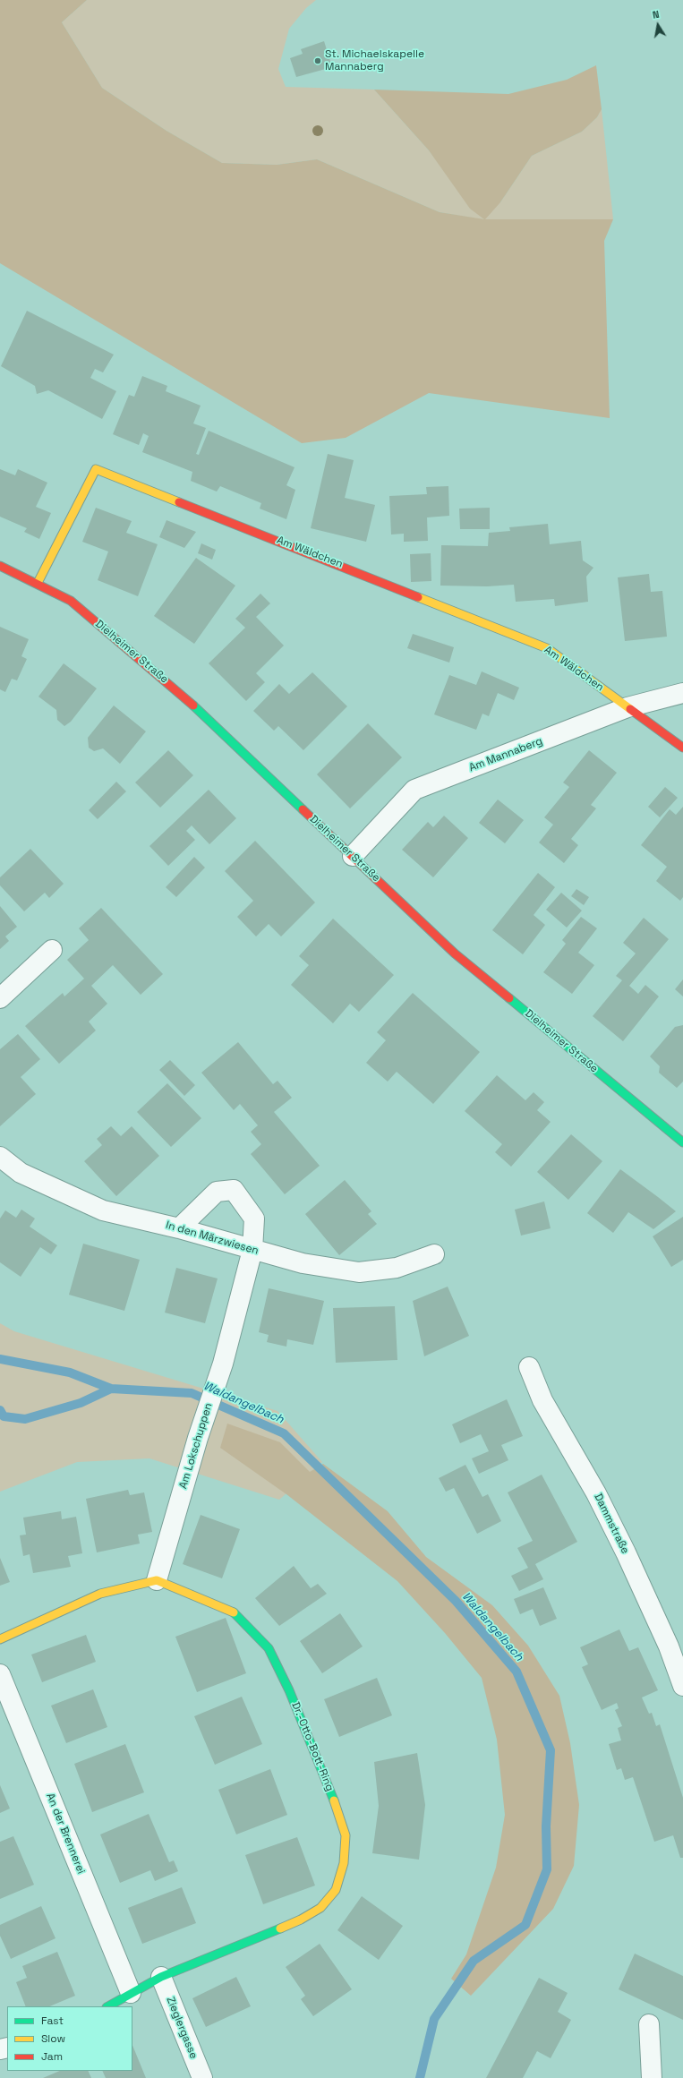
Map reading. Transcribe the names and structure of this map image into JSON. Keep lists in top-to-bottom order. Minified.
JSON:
{"streets":{"street":["Am Wäldchen","Dielheimer Straße","Am Mannaberg","In den Märzwiesen","Am Lokschuppen","Dammstraße","Dr.-Otto-Bott-Ring","An der Brennerei","Zieglergasse"]},"crossings":[["Am Wäldchen","Dielheimer Straße"],["Am Wäldchen","Am Mannaberg"],["Dielheimer Straße","Am Mannaberg"],["In den Märzwiesen","Am Lokschuppen"],["Am Lokschuppen","Dr.-Otto-Bott-Ring"],["Dr.-Otto-Bott-Ring","An der Brennerei"],["Dr.-Otto-Bott-Ring","Zieglergasse"]],"water":["Waldangelbach"],"places":["St. Michaelskapelle Mannaberg"],"legend":["Fast","Slow","Jam"],"north":"top"}
